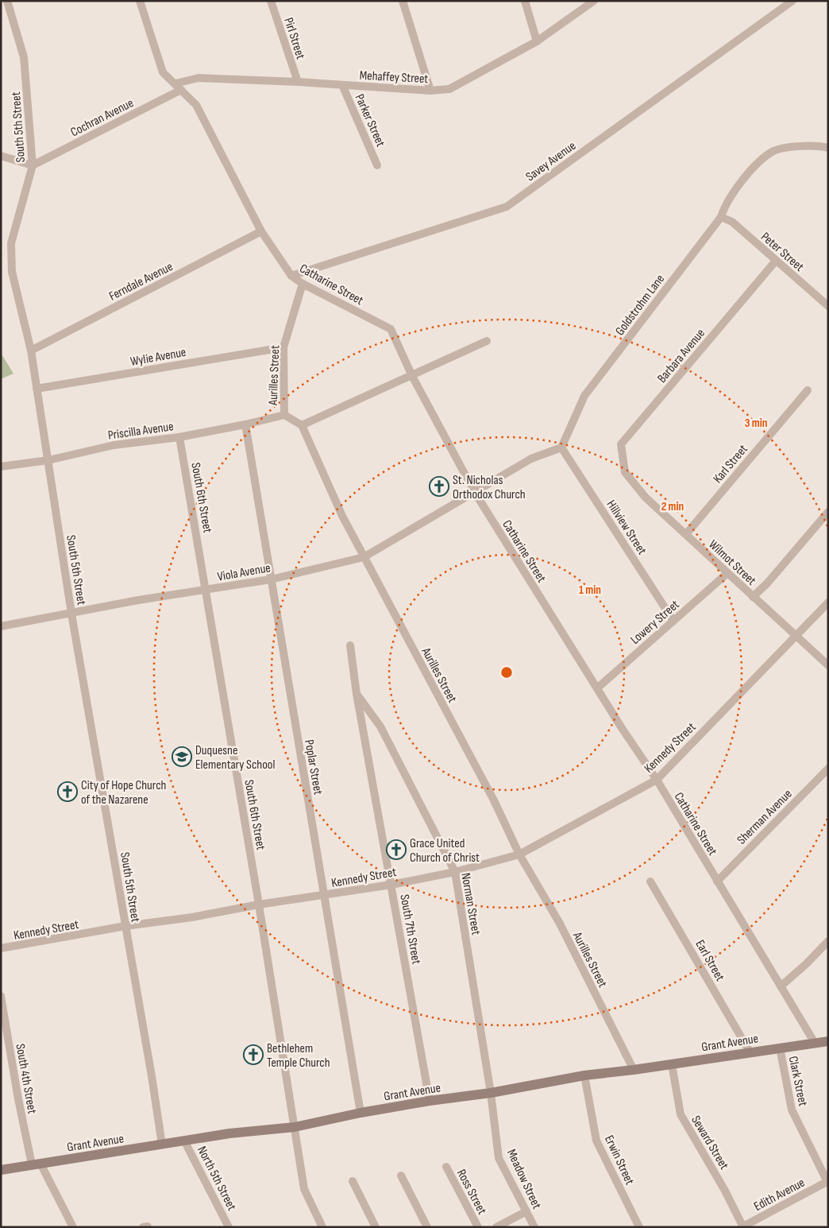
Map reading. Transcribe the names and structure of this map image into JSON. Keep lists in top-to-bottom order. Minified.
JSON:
{"streets":{"street":["Pirl Street","Mehaffey Street","Cochran Avenue","Parker Street","South 5th Street","Savey Avenue","Peter Street","Ferndale Avenue","Catharine Street","Goldstrohm Lane","Barbara Avenue","Wylie Avenue","Aurilles Street","Priscilla Avenue","Karl Street","South 6th Street","Hillview Street","Wilmot Street","Viola Avenue","Lowery Street","Kennedy Street","Poplar Street","Sherman Avenue","Norman Street","South 7th Street","Earl Street","Grant Avenue","South 4th Street","Clark Street","Seward Street","Erwin Street","North 5th Street","Meadow Street","Ross Street","Edith Avenue"]},"crossings":[["Pirl Street","Mehaffey Street"],["Mehaffey Street","Cochran Avenue"],["Mehaffey Street","Parker Street"],["Mehaffey Street","Catharine Street"],["Cochran Avenue","South 5th Street"],["Cochran Avenue","Catharine Street"],["South 5th Street","Ferndale Avenue"],["South 5th Street","Wylie Avenue"],["South 5th Street","Priscilla Avenue"],["South 5th Street","Viola Avenue"],["South 5th Street","Kennedy Street"],["South 5th Street","Grant Avenue"],["Savey Avenue","Catharine Street"],["Peter Street","Goldstrohm Lane"],["Peter Street","Barbara Avenue"],["Ferndale Avenue","Catharine Street"],["Catharine Street","Aurilles Street"],["Catharine Street","Viola Avenue"],["Catharine Street","Lowery Street"],["Catharine Street","Kennedy Street"],["Catharine Street","Sherman Avenue"],["Catharine Street","Grant Avenue"],["Goldstrohm Lane","Hillview Street"],["Barbara Avenue","Wilmot Street"],["Wylie Avenue","Aurilles Street"],["Aurilles Street","Priscilla Avenue"],["Aurilles Street","Viola Avenue"],["Aurilles Street","Kennedy Street"],["Aurilles Street","Grant Avenue"],["Priscilla Avenue","South 6th Street"],["Priscilla Avenue","Poplar Street"],["Karl Street","Wilmot Street"],["South 6th Street","Viola Avenue"],["South 6th Street","Kennedy Street"],["South 6th Street","Grant Avenue"],["Hillview Street","Lowery Street"],["Wilmot Street","Lowery Street"],["Wilmot Street","Kennedy Street"],["Viola Avenue","Poplar Street"],["Kennedy Street","Poplar Street"],["Kennedy Street","Norman Street"],["Kennedy Street","South 7th Street"],["Poplar Street","Grant Avenue"],["Norman Street","South 7th Street"],["Norman Street","Grant Avenue"],["Norman Street","Meadow Street"],["South 7th Street","Grant Avenue"],["Earl Street","Grant Avenue"],["Grant Avenue","South 4th Street"],["Grant Avenue","Clark Street"],["Grant Avenue","Seward Street"],["Grant Avenue","Erwin Street"],["Grant Avenue","North 5th Street"],["Grant Avenue","Meadow Street"],["Clark Street","Edith Avenue"],["Seward Street","Edith Avenue"]],"places":{"church":["St. Nicholas Orthodox Church","City of Hope Church of the Nazarene","Grace United Church of Christ","Bethlehem Temple Church"],"school or university":["Duquesne Elementary School"]},"rings":["3 min","2 min","1 min"]}
